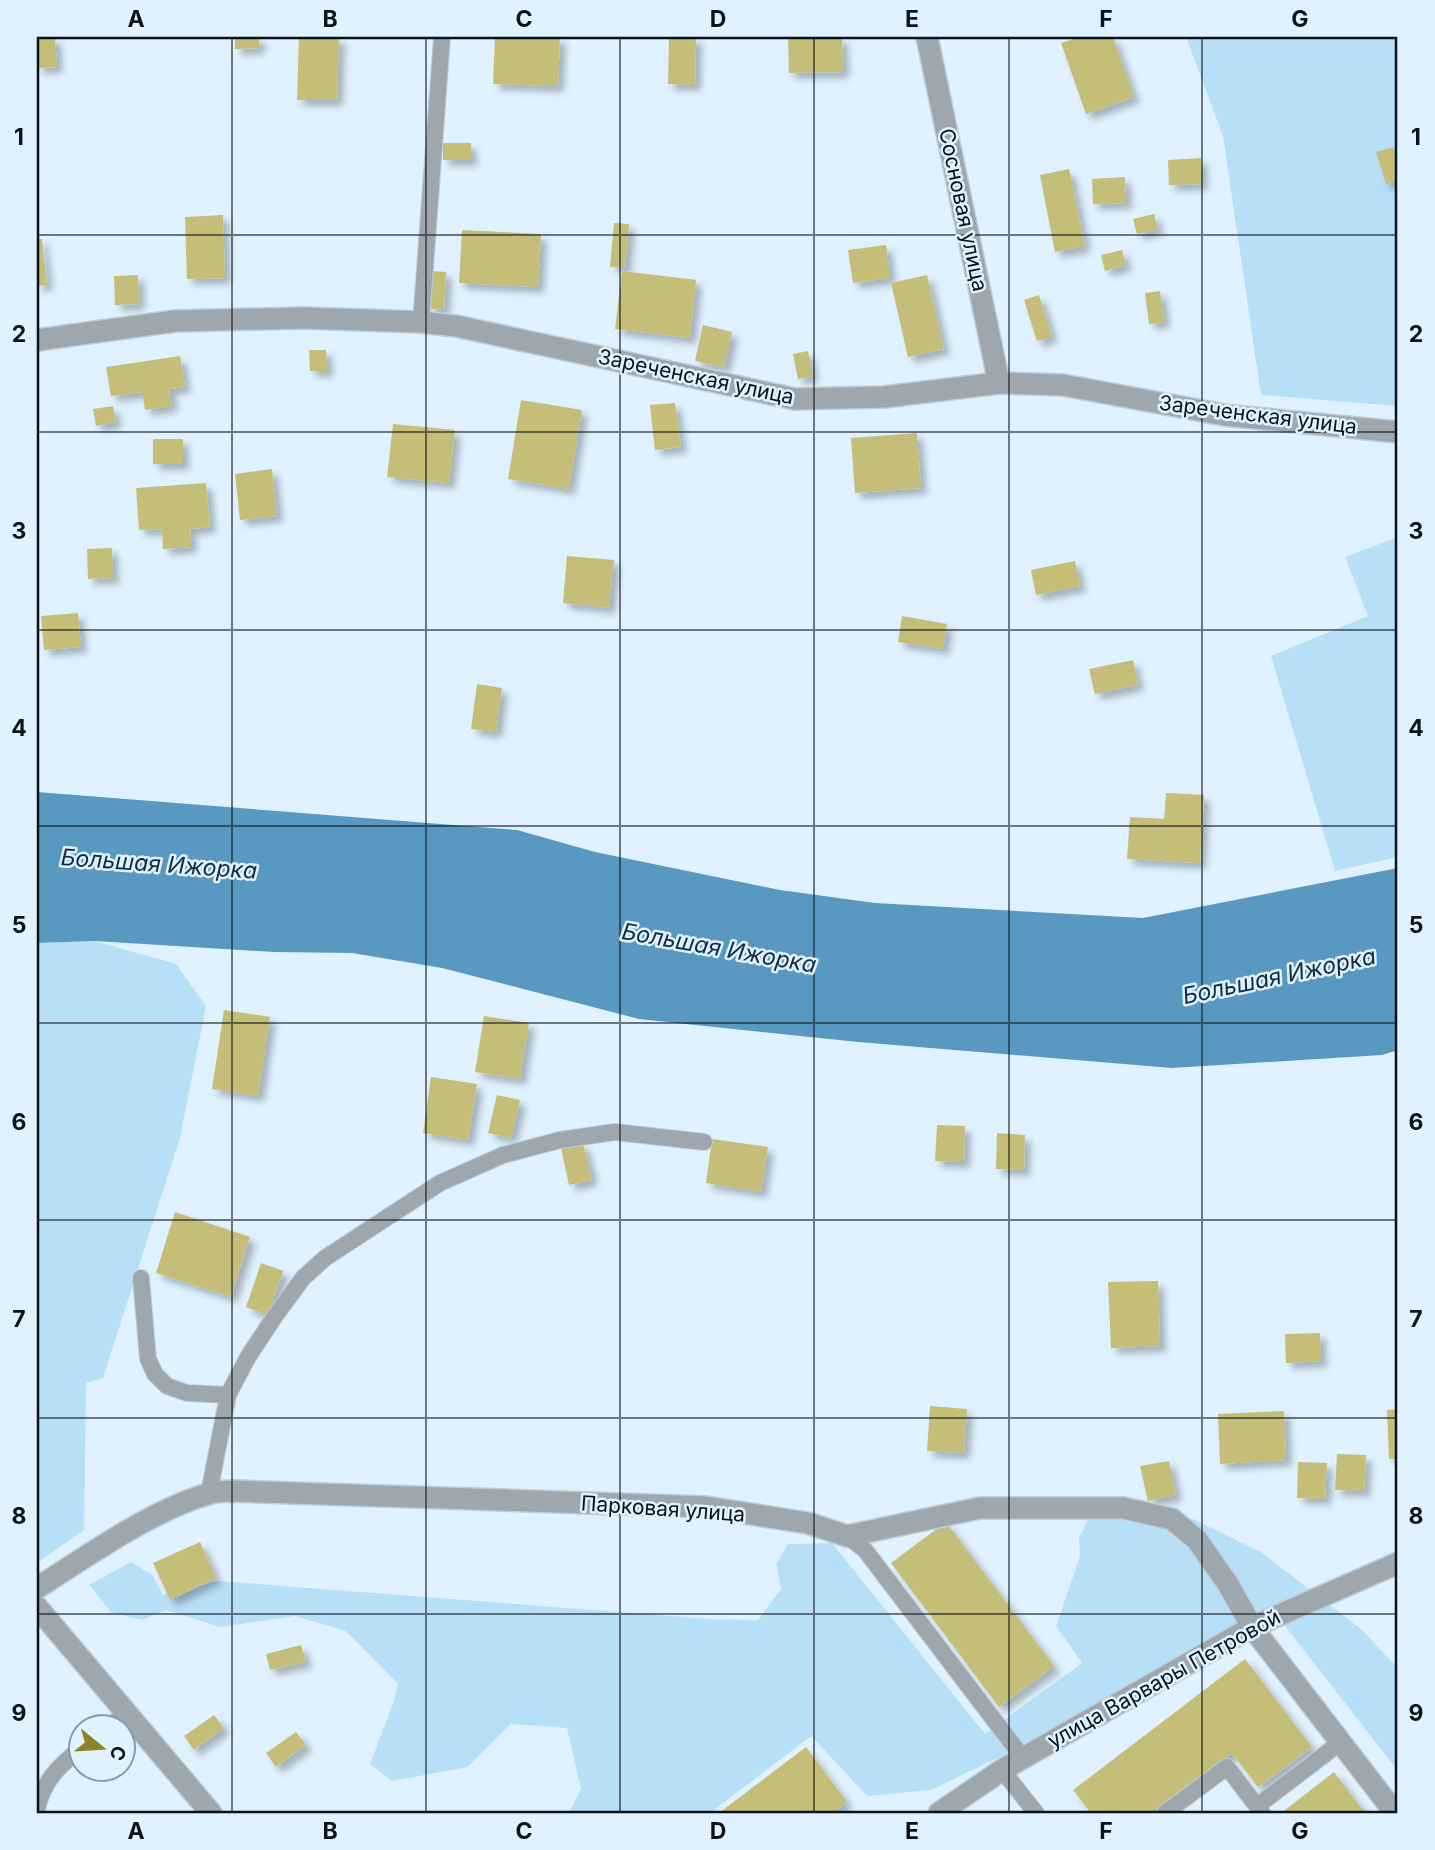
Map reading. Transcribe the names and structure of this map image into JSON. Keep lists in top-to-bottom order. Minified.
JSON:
{"streets":{"street":["Сосновая улица","Зареченская улица","Парковая улица","улица Варвары Петровой"]},"crossings":[["Сосновая улица","Зареченская улица"]],"water":["Большая Ижорка"],"north":"right","grid":{"columns":["A","B","C","D","E","F","G"],"rows":["1","2","3","4","5","6","7","8","9"]}}
